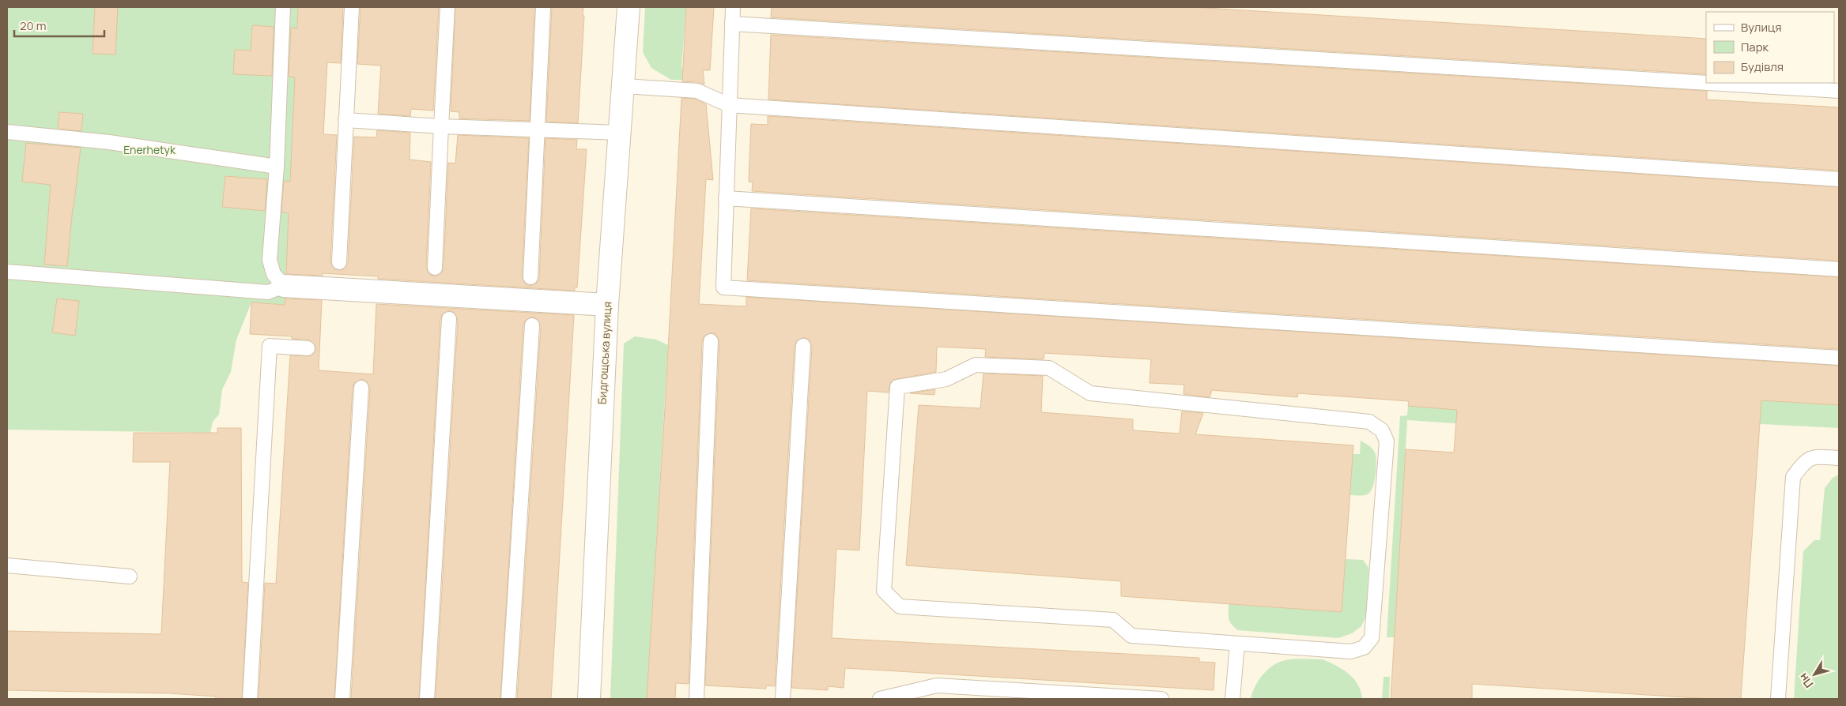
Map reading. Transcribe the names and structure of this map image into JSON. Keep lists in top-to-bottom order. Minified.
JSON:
{"streets":{"street":["Бидгощська вулиця"]},"parks":["Enerhetyk"],"legend":["Вулиця","Парк","Будівля"],"scale_bar":"20 m","north":"bottom left"}
